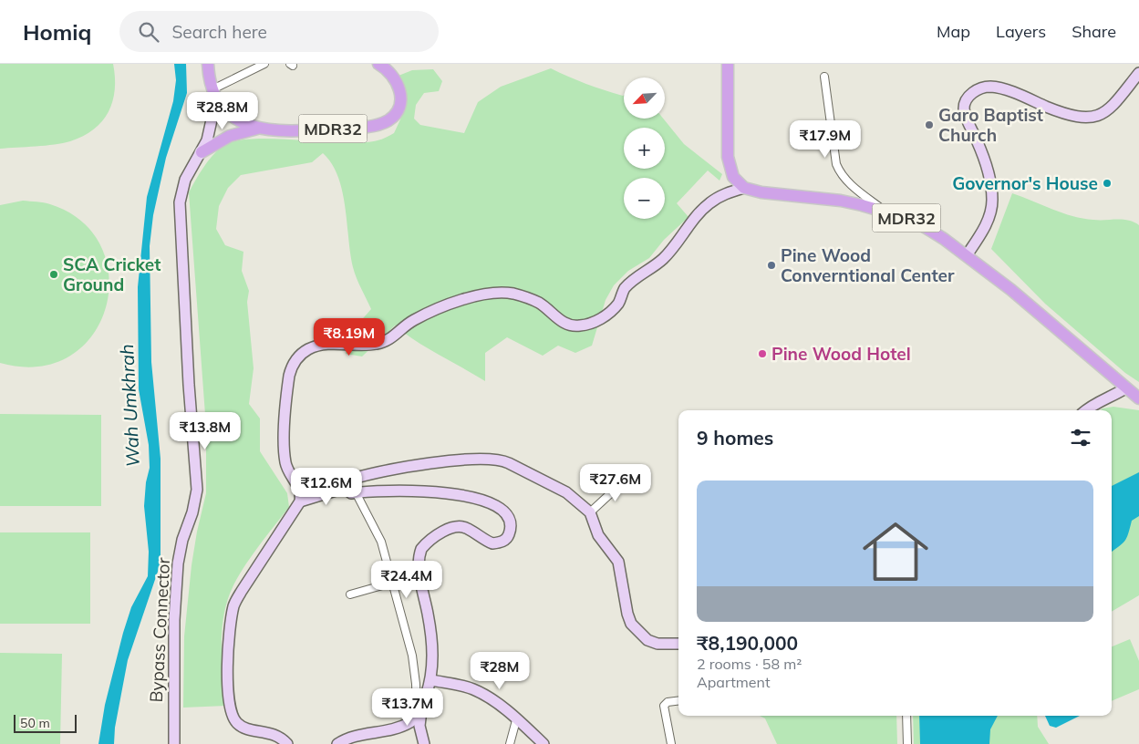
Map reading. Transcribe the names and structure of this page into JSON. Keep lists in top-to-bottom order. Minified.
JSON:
{"streets":{"main road":["MDR32","Bypass Connector"]},"crossings":[["MDR32","Bypass Connector"]],"water":["Wah Umkhrah"],"places":["Garo Baptist Church","Governor's House","Pine Wood Converntional Center","SCA Cricket Ground","Pine Wood Hotel"],"scale_bar":"50 m","north":"bottom left","page":{"header":"Homiq","search":"Search here","nav":["Map","Layers","Share"],"map_buttons":["+","−"],"price":["₹28.8M","₹17.9M","₹8.19M","₹13.8M","₹27.6M","₹12.6M","₹24.4M","₹28M","₹13.7M"],"heading":"9 homes","list":[{"name":"₹8,190,000","note":"2 rooms · 58 m² · Apartment"}],"scale":"50 m"}}
